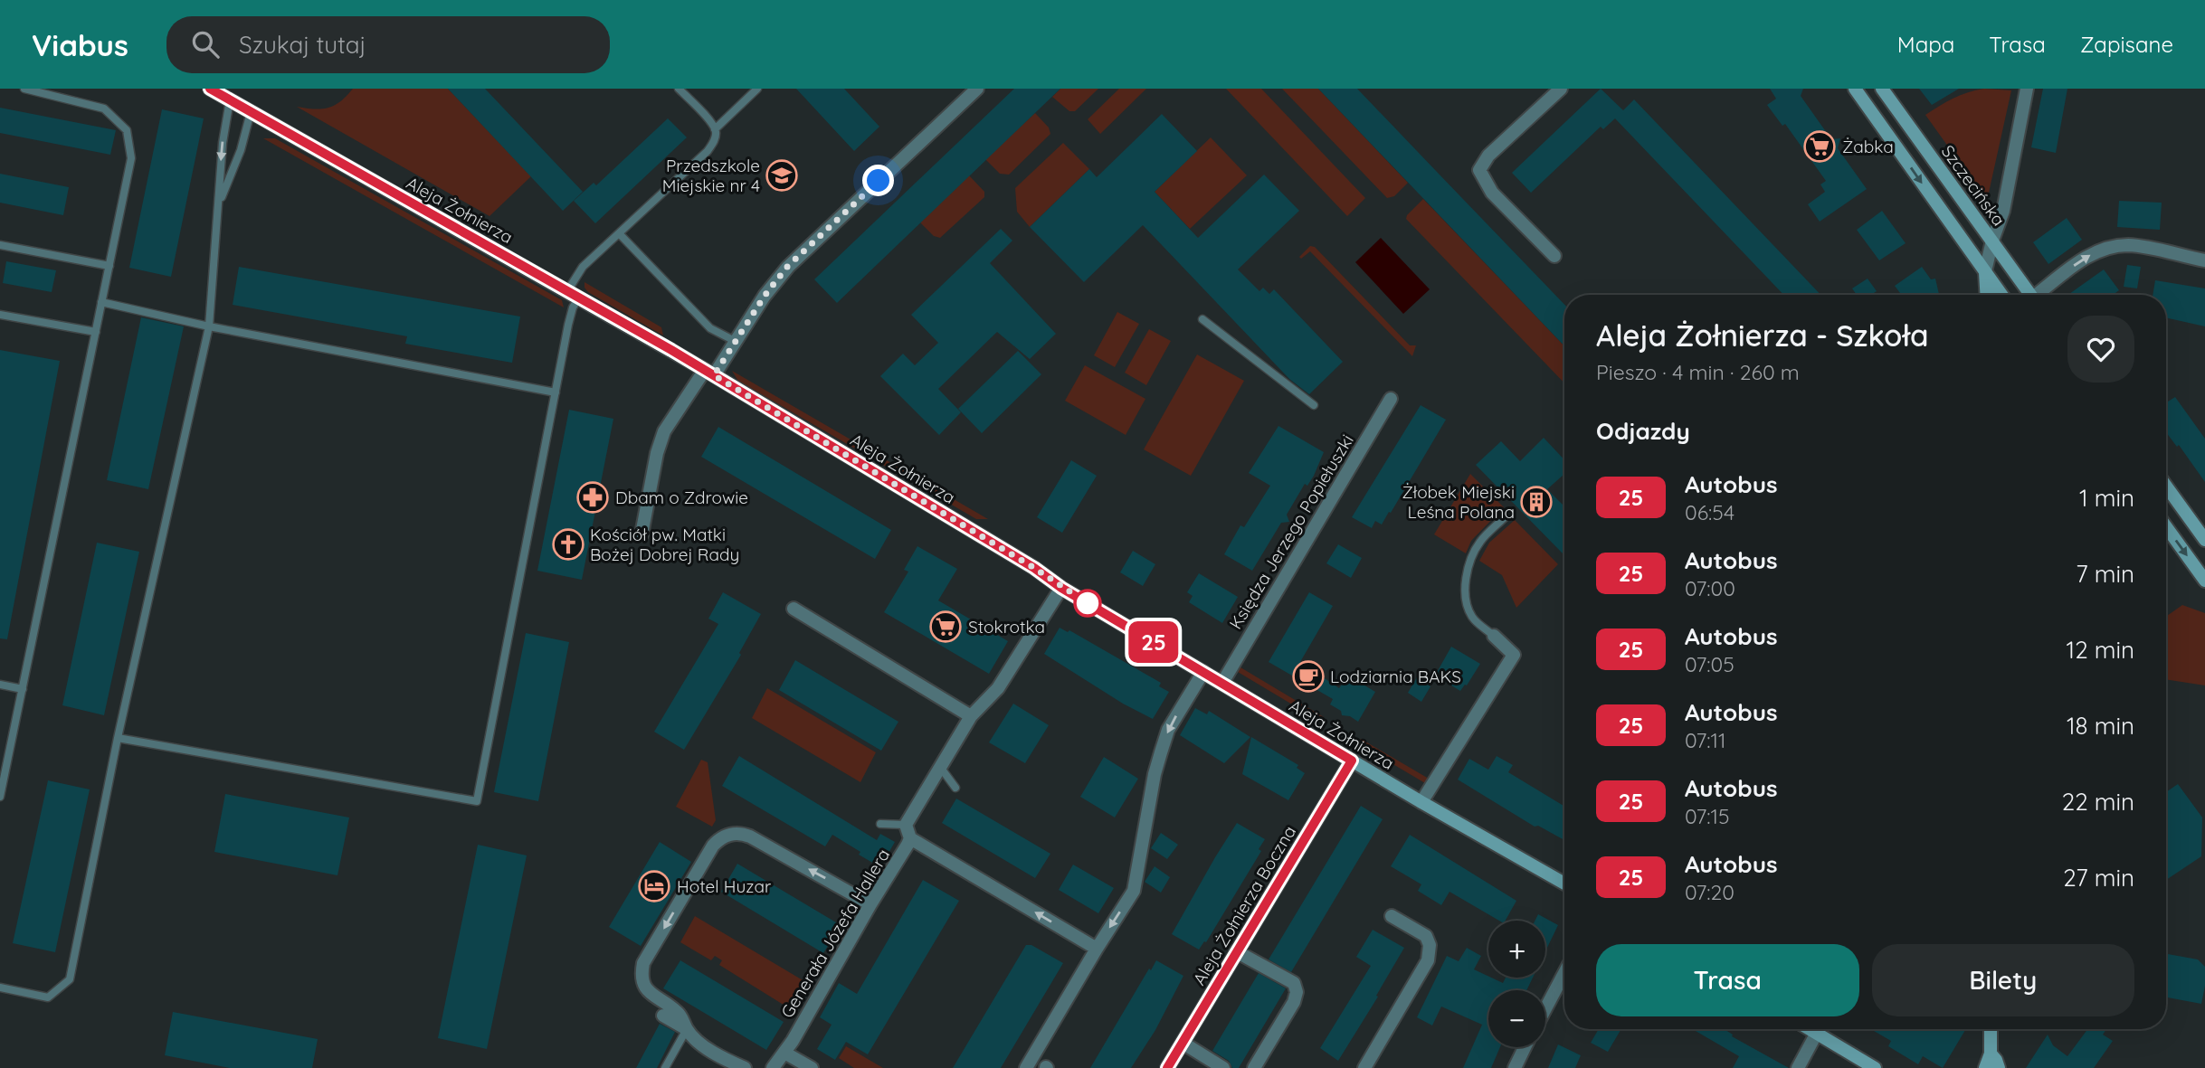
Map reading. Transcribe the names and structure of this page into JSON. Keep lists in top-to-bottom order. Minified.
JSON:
{"streets":{"street":["Szczecińska","Aleja Żołnierza","Księdza Jerzego Popiełuszki","Aleja Żołnierza Boczna","Generała Józefa Hallera"]},"crossings":[["Aleja Żołnierza","Księdza Jerzego Popiełuszki"],["Aleja Żołnierza","Aleja Żołnierza Boczna"]],"places":{"supermarket":["Żabka","Stokrotka"],"school or university":["Przedszkole Miejskie nr 4"],"pharmacy":["Dbam o Zdrowie"],"building":["Żłobek Miejski Leśna Polana"],"church":["Kościół pw. Matki Bożej Dobrej Rady"],"cafe":["Lodziarnia BAKS"],"hotel":["Hotel Huzar"]},"lines":["bus line 25"],"page":{"header":"Viabus","search":"Szukaj tutaj","nav":["Mapa","Trasa","Zapisane"],"on_map":"25","heading":[["Aleja Żołnierza - Szkoła","Pieszo · 4 min · 260 m"],"Odjazdy"],"list":[{"mark":"25","name":"Autobus","note":"06:54","value":"1 min"},{"mark":"25","name":"Autobus","note":"07:00","value":"7 min"},{"mark":"25","name":"Autobus","note":"07:05","value":"12 min"},{"mark":"25","name":"Autobus","note":"07:11","value":"18 min"},{"mark":"25","name":"Autobus","note":"07:15","value":"22 min"},{"mark":"25","name":"Autobus","note":"07:20","value":"27 min"}],"map_buttons":["+","−"],"buttons":["Trasa","Bilety"]}}
